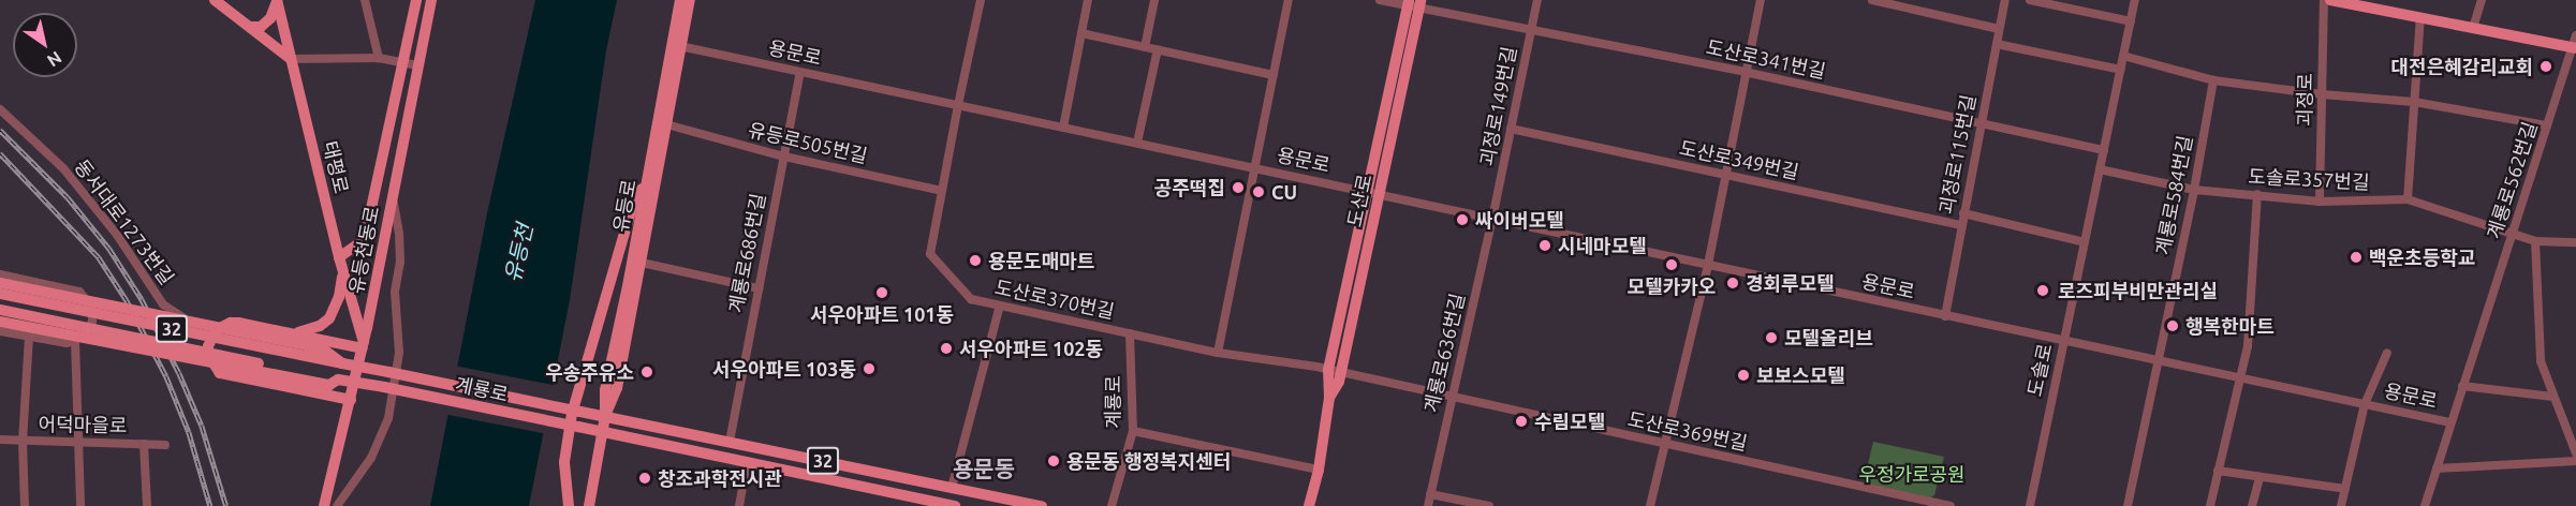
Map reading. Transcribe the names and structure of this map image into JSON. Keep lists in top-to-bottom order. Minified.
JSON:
{"streets":{"main road":["태평로","도산로","유등로","유등천동로","32","계룡로"],"street":["용문로","도산로341번길","괴정로","괴정로149번길","유등로505번길","괴정로115번길","도산로349번길","도솔로357번길","계룡로562번길","계룡로584번길","동서대로1273번길","계룡로686번길","도산로370번길","계룡로636번길","도솔로","어덕마을로","도산로369번길"]},"crossings":[["용문로","괴정로149번길"],["용문로","괴정로115번길"],["용문로","계룡로562번길"],["용문로","계룡로584번길"],["용문로","도산로"],["용문로","유등로"],["용문로","계룡로686번길"],["용문로","도산로370번길"],["용문로","계룡로636번길"],["용문로","도솔로"],["도산로341번길","괴정로149번길"],["도산로341번길","괴정로115번길"],["도산로341번길","도산로"],["도산로341번길","도솔로"],["괴정로","도솔로357번길"],["괴정로149번길","도산로349번길"],["괴정로149번길","계룡로636번길"],["유등로505번길","유등로"],["유등로505번길","계룡로686번길"],["유등로505번길","도산로370번길"],["괴정로115번길","도산로349번길"],["태평로","유등천동로"],["도솔로357번길","계룡로562번길"],["도솔로357번길","계룡로584번길"],["도솔로357번길","도솔로"],["도산로","도산로370번길"],["도산로","도산로369번길"],["유등로","계룡로"],["유등천동로","계룡로"],["계룡로686번길","계룡로"],["도산로370번길","계룡로"],["도산로370번길","도산로369번길"],["계룡로636번길","도산로369번길"]],"districts":["용문동"],"water":["유등천"],"parks":["우정가로공원"],"places":["대전은혜감리교회","공주떡집","CU","싸이버모텔","시네마모텔","백운초등학교","용문도매마트","모텔카카오","경회루모텔","로즈피부비만관리실","서우아파트 101동","행복한마트","모텔올리브","서우아파트 102동","서우아파트 103동","우송주유소","보보스모텔","수림모텔","용문동 행정복지센터","창조과학전시관"],"north":"bottom right"}
